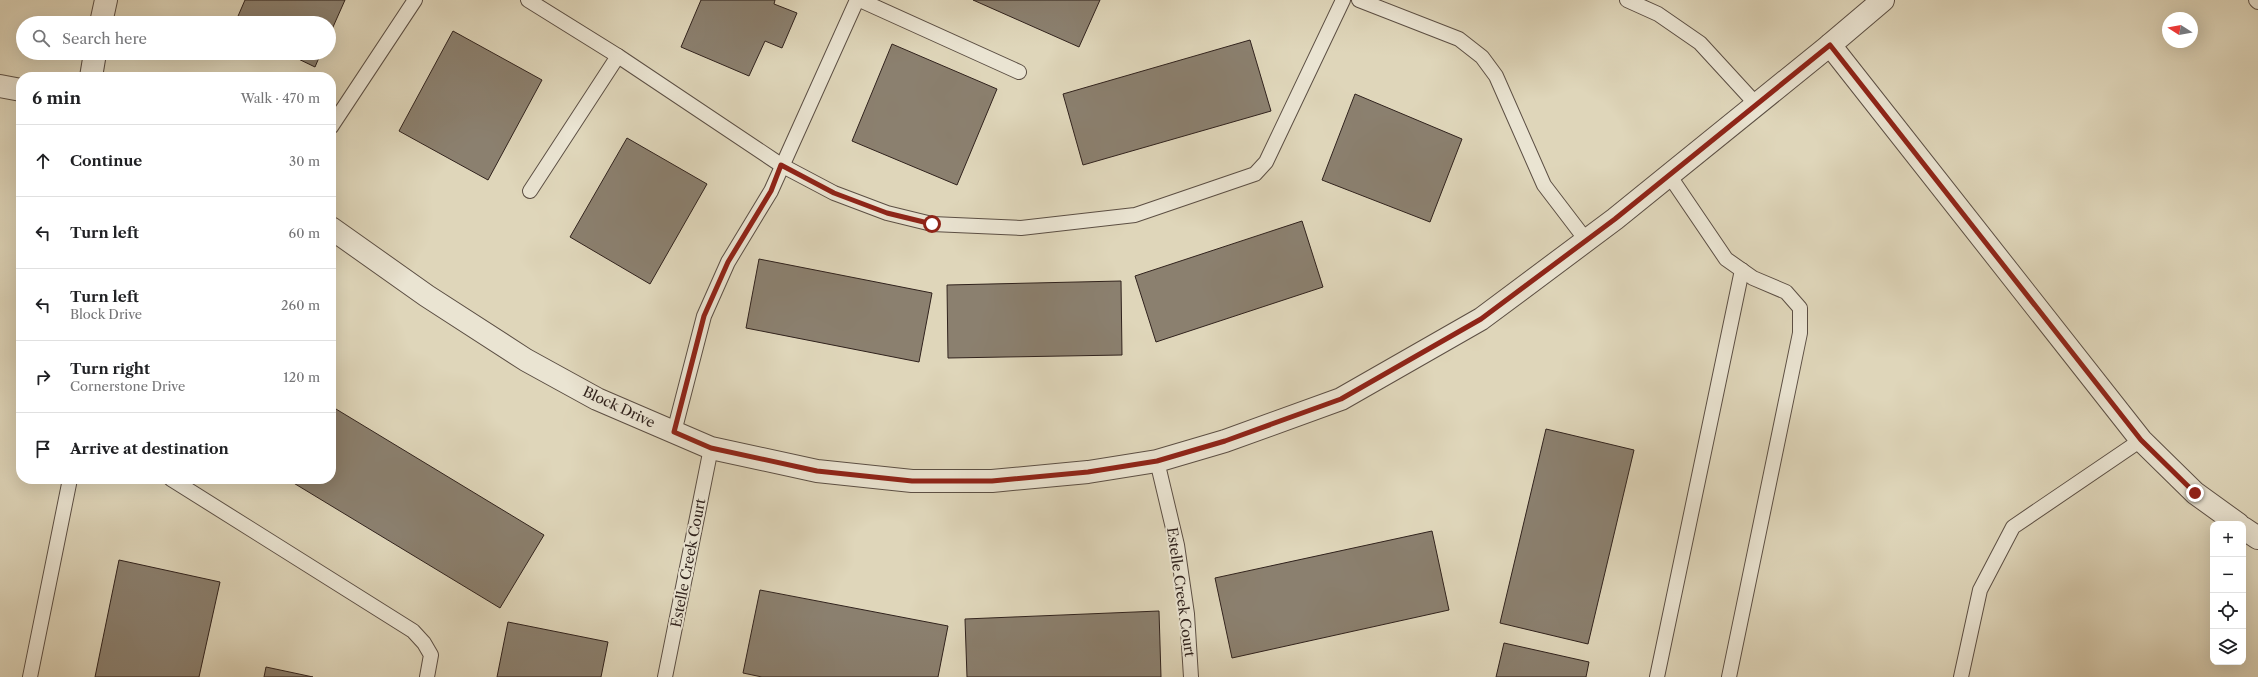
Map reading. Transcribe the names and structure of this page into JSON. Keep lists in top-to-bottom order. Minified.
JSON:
{"streets":{"street":["Block Drive"],"lane":["Estelle Creek Court"]},"crossings":[["Block Drive","Estelle Creek Court"]],"north":"left","page":{"search":"Search here","heading":["6 min","Walk · 470 m"],"list":[["Continue","30 m"],["Turn left","60 m"],["Turn left","Block Drive","260 m"],["Turn right","Cornerstone Drive","120 m"],"Arrive at destination"],"map_buttons":["+","−"]}}
